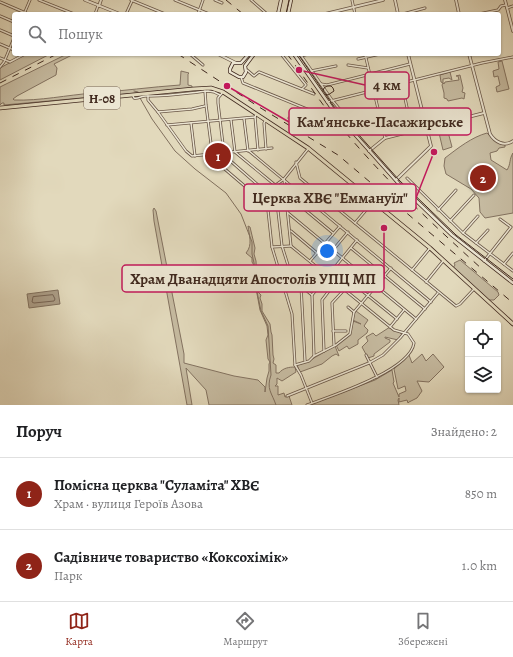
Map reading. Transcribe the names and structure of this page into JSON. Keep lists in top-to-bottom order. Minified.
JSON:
{"streets":{"main road":["Н-08"]},"places":["4 км","Кам'янське-Пасажирське","Церква ХВЄ \"Еммануїл\"","Храм Дванадцяти Апостолів УПЦ МП"],"page":{"search":"Пошук","pins":["1","2"],"heading":["Поруч","Знайдено: 2"],"list":[{"mark":"1","name":"Помісна церква \"Суламіта\" ХВЄ","note":"Храм · вулиця Героїв Азова","value":"850 m"},{"mark":"2","name":"Садівниче товариство «Коксохімік»","note":"Парк","value":"1.0 km"}],"nav":["Карта","Маршрут","Збережені"]}}
